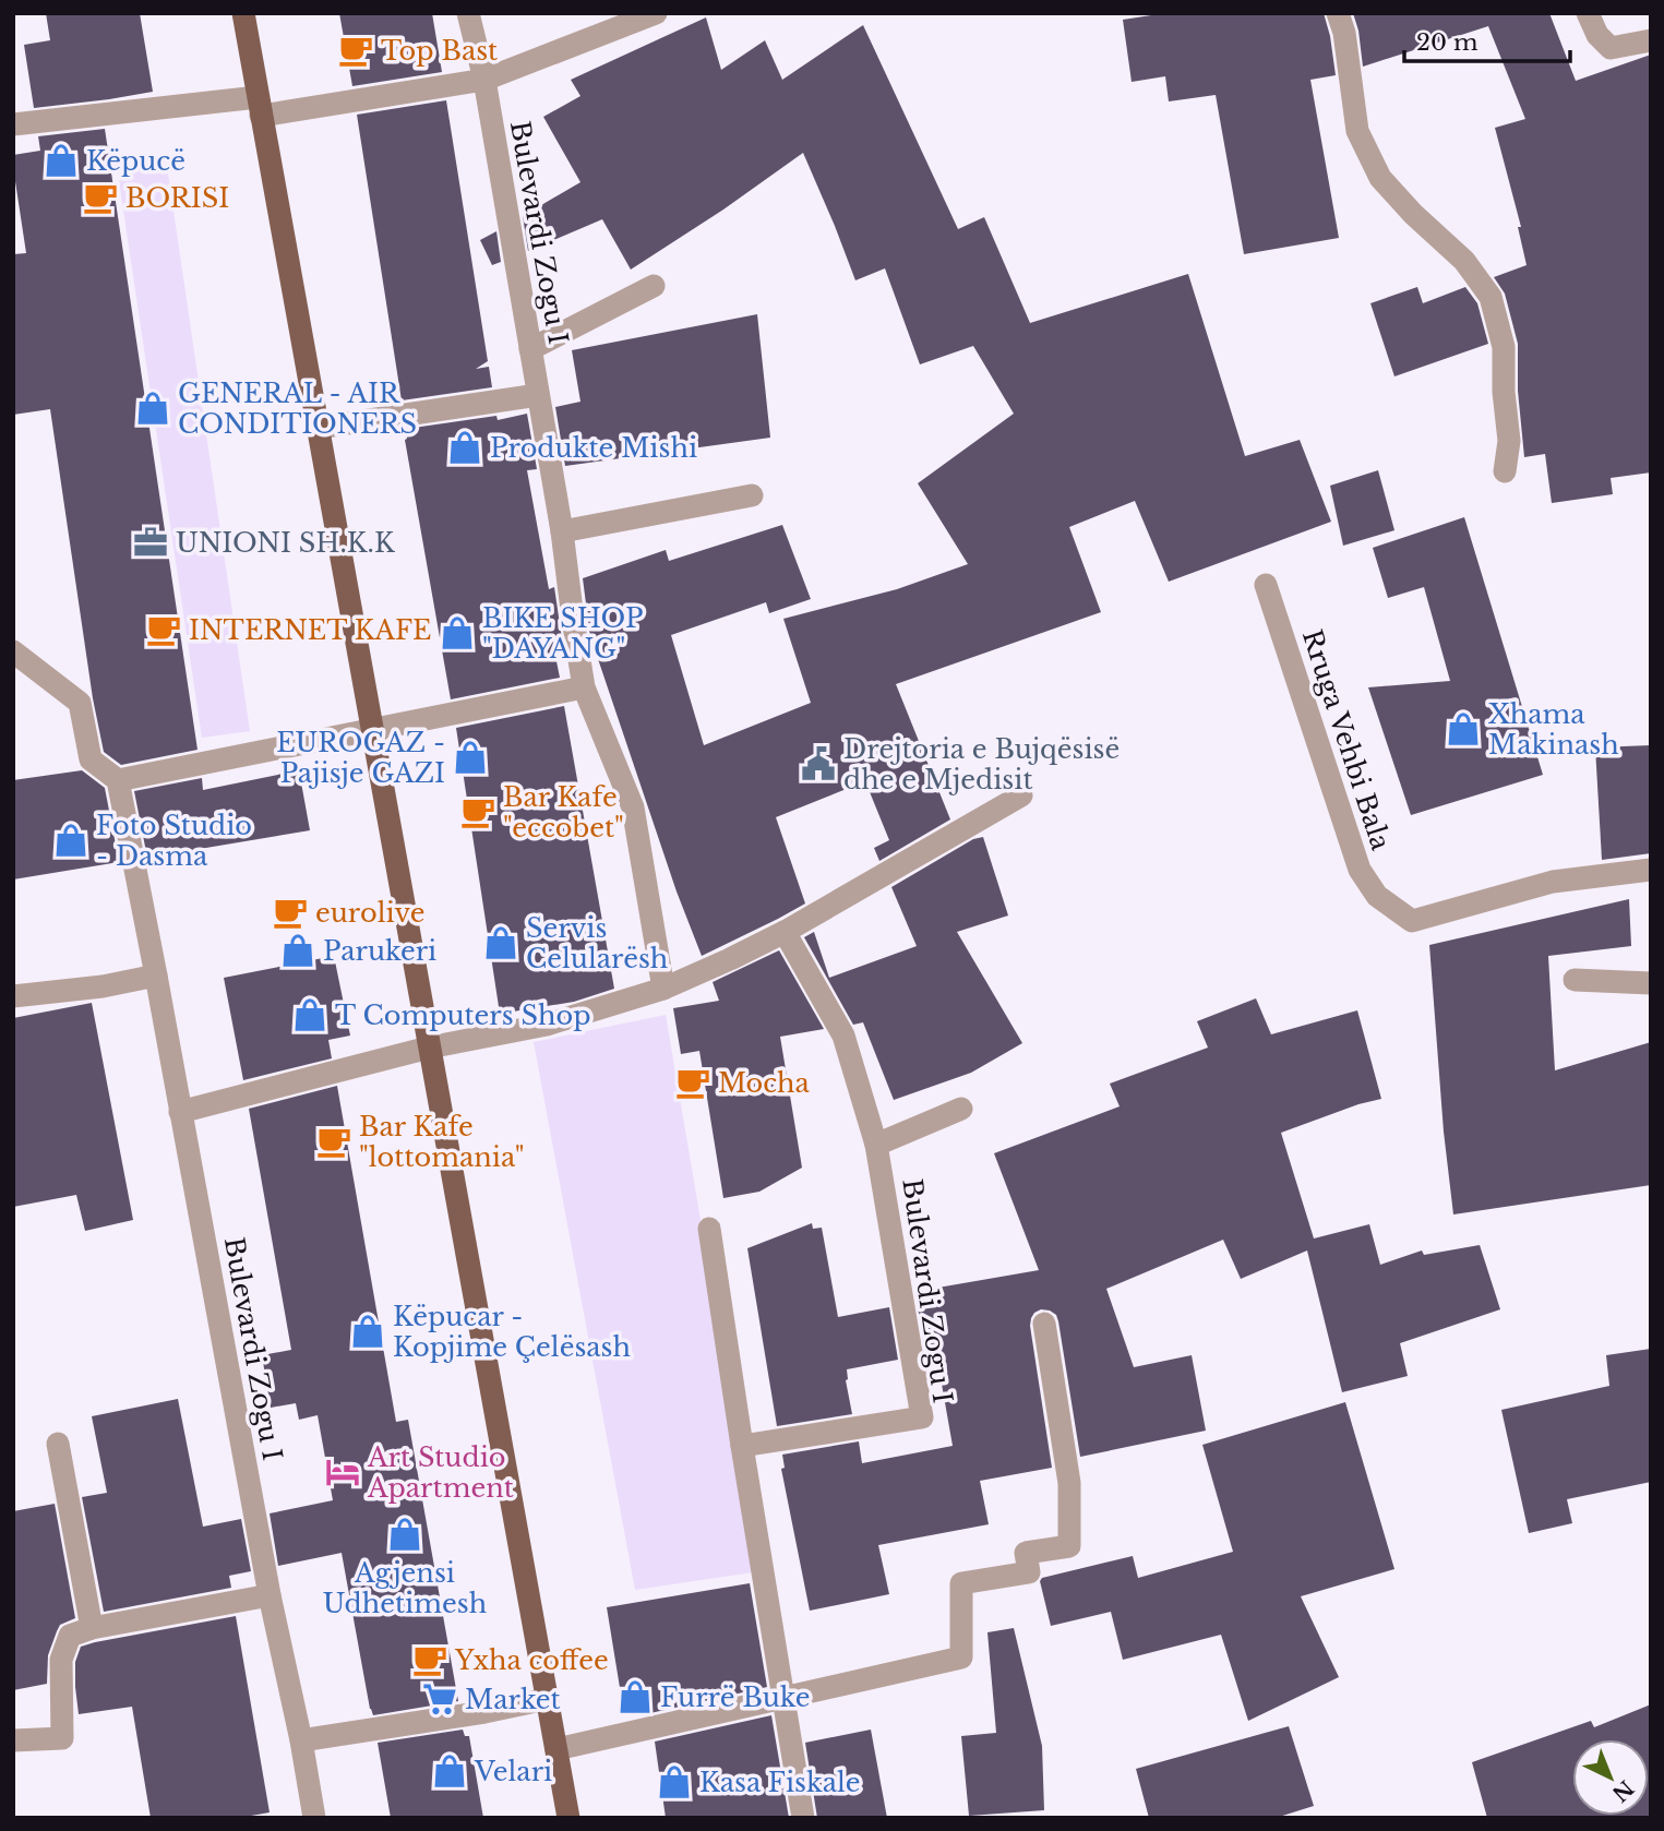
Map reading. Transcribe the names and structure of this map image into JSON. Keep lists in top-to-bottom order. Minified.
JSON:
{"streets":{"street":["Bulevardi Zogu I","Rruga Vehbi Bala"]},"places":{"cafe":["Top Bast","BORISI","INTERNET KAFE","Bar Kafe \"eccobet\"","eurolive","Mocha","Bar Kafe \"lottomania\"","Yxha coffee"],"shop":["Këpucë","GENERAL - AIR CONDITIONERS","Produkte Mishi","BIKE SHOP \"DAYANG\"","Xhama Makinash","EUROGAZ - Pajisje GAZI","Foto Studio - Dasma","Servis Celularësh","Parukeri","T Computers Shop","Këpucar - Kopjime Çelësash","Agjensi Udhetimesh","Furrë Buke","Velari","Kasa Fiskale"],"office":["UNIONI SH.K.K"],"public building":["Drejtoria e Bujqësisë dhe e Mjedisit"],"hotel":["Art Studio Apartment"],"supermarket":["Market"]},"scale_bar":"20 m","north":"bottom right"}
